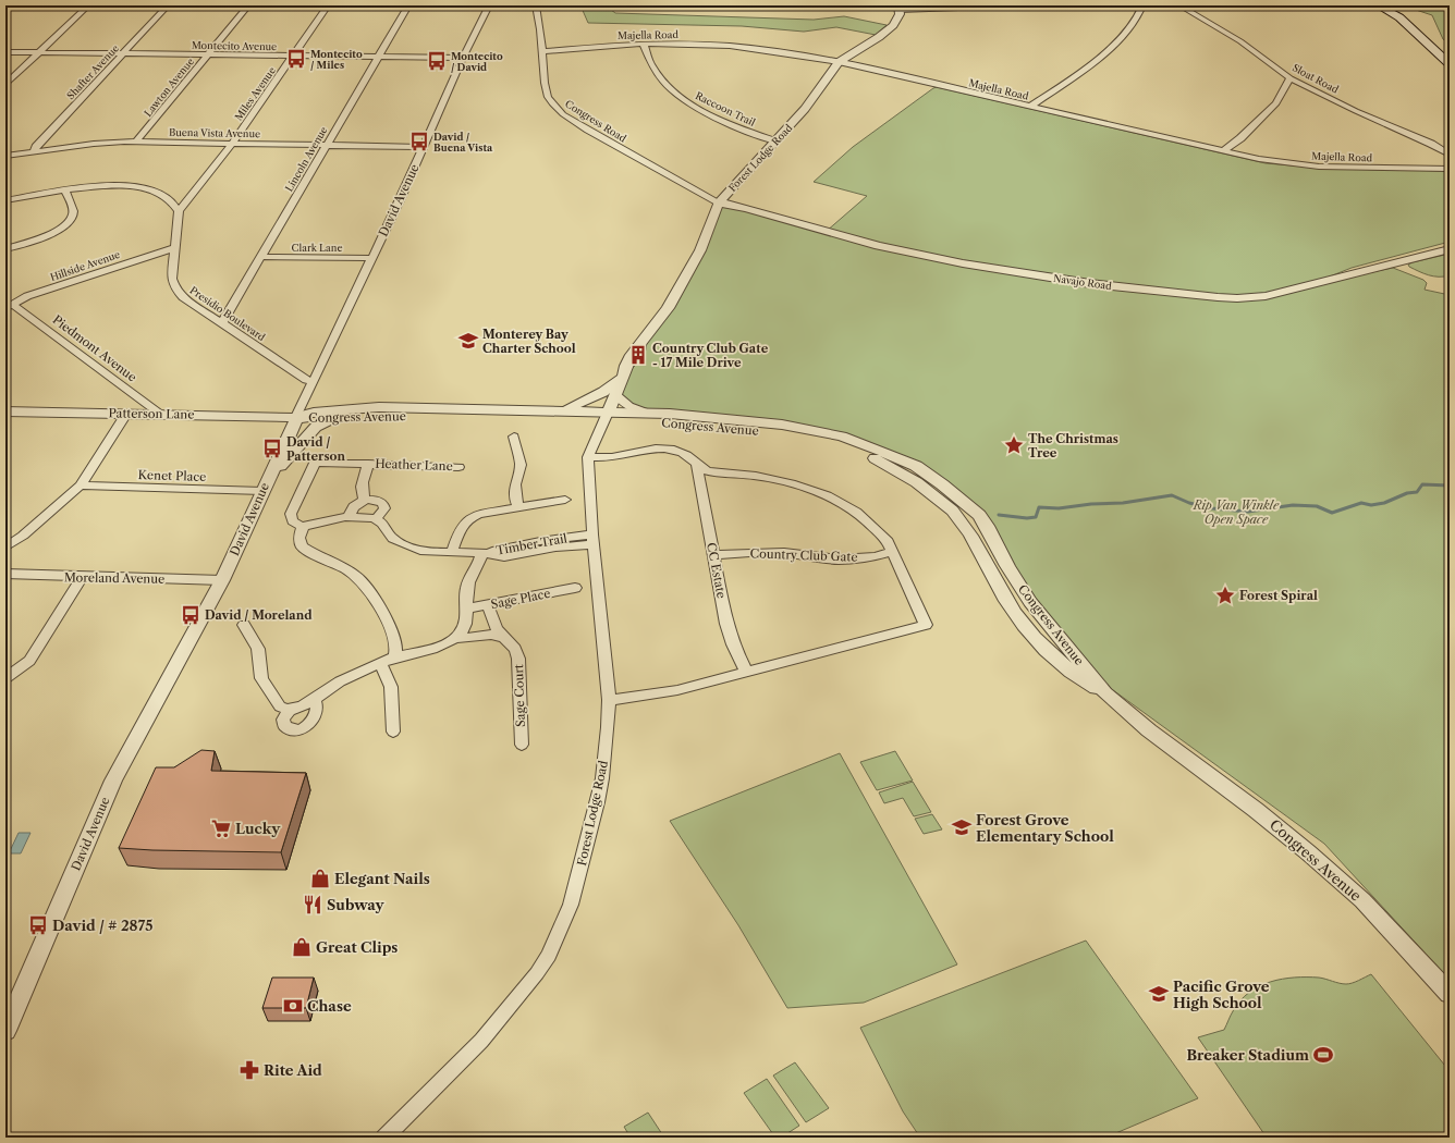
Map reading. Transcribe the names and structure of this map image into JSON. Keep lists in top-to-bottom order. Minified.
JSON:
{"streets":{"street":["Majella Road","Montecito Avenue","Shafter Avenue","Sloat Road","Lawton Avenue","Miles Avenue","Raccoon Trail","Congress Road","Buena Vista Avenue","Forest Lodge Road","Lincoln Avenue","David Avenue","Clark Lane","Hillside Avenue","Navajo Road","Presidio Boulevard","Piedmont Avenue","Patterson Lane","Congress Avenue","Heather Lane","Kenet Place","Timber Trail","Country Club Gate","CC Estate","Moreland Avenue","Sage Place","Sage Court"]},"crossings":[["Majella Road","Raccoon Trail"],["Majella Road","Congress Road"],["Majella Road","Forest Lodge Road"],["Montecito Avenue","Shafter Avenue"],["Montecito Avenue","Lawton Avenue"],["Montecito Avenue","Miles Avenue"],["Montecito Avenue","Lincoln Avenue"],["Montecito Avenue","David Avenue"],["Shafter Avenue","Buena Vista Avenue"],["Lawton Avenue","Buena Vista Avenue"],["Miles Avenue","Buena Vista Avenue"],["Miles Avenue","Presidio Boulevard"],["Raccoon Trail","Forest Lodge Road"],["Congress Road","Forest Lodge Road"],["Congress Road","Navajo Road"],["Buena Vista Avenue","Lincoln Avenue"],["Buena Vista Avenue","David Avenue"],["Forest Lodge Road","Navajo Road"],["Forest Lodge Road","Congress Avenue"],["Lincoln Avenue","Clark Lane"],["Lincoln Avenue","Presidio Boulevard"],["David Avenue","Clark Lane"],["David Avenue","Presidio Boulevard"],["David Avenue","Patterson Lane"],["David Avenue","Congress Avenue"],["David Avenue","Kenet Place"],["David Avenue","Moreland Avenue"],["Hillside Avenue","Presidio Boulevard"],["Hillside Avenue","Piedmont Avenue"],["Piedmont Avenue","Patterson Lane"],["Patterson Lane","Congress Avenue"],["Timber Trail","Sage Place"],["Country Club Gate","CC Estate"],["Sage Place","Sage Court"]],"parks":["Rip Van Winkle Open Space"],"places":{"bus stop":["Montecito / Miles","Montecito / David","David / Buena Vista","David / Patterson","David / Moreland","David / # 2875"],"school or university":["Monterey Bay Charter School","Forest Grove Elementary School","Pacific Grove High School"],"building":["Country Club Gate - 17 Mile Drive"],"place":["The Christmas Tree","Forest Spiral"],"supermarket":["Lucky"],"shop":["Elegant Nails","Great Clips"],"restaurant":["Subway"],"bank":["Chase"],"sports":["Breaker Stadium"],"pharmacy":["Rite Aid"]}}
